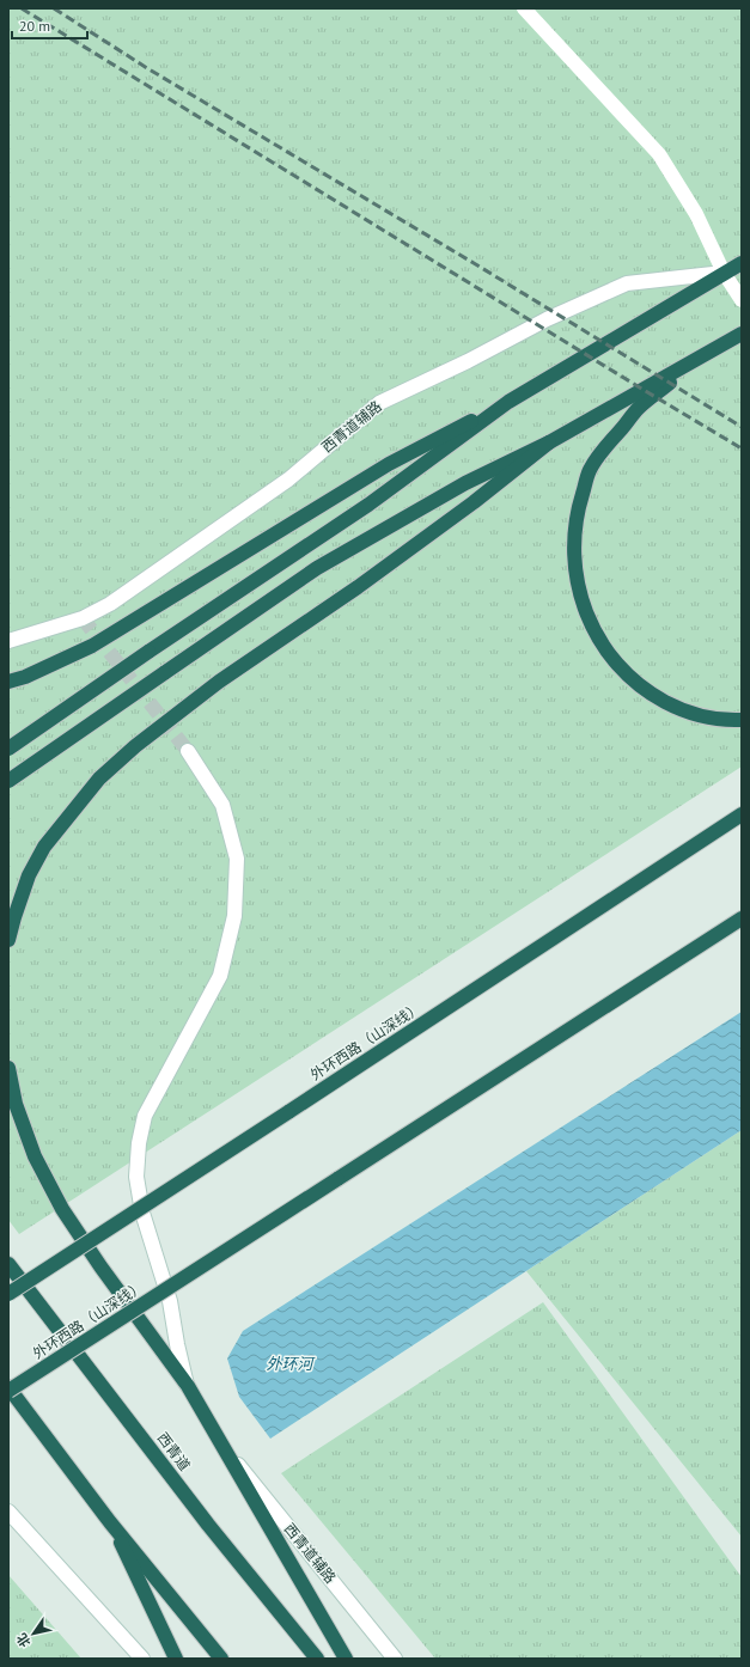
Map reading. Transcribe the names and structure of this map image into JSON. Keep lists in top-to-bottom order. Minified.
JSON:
{"streets":{"highway":["外环西路（山深线）","西青道"],"street":["西青道辅路"]},"water":["外环河"],"scale_bar":"20 m","north":"bottom left"}
